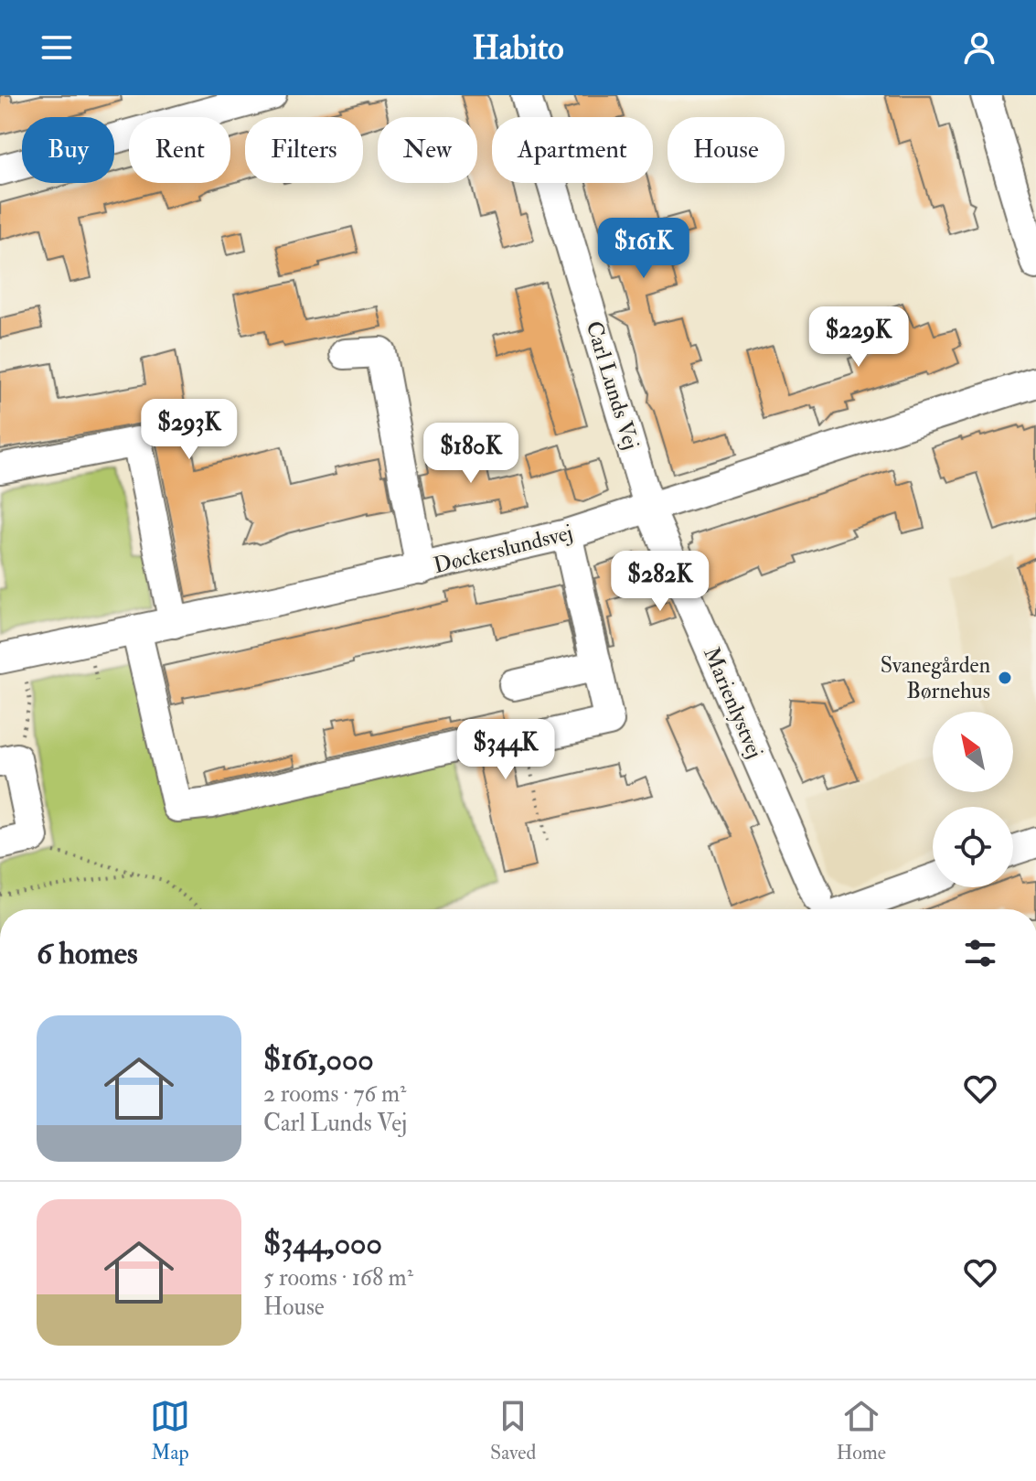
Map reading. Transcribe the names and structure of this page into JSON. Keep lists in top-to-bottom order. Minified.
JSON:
{"streets":{"street":["Carl Lunds Vej","Døckerslundsvej","Marienlystvej"]},"crossings":[["Carl Lunds Vej","Døckerslundsvej"],["Carl Lunds Vej","Marienlystvej"],["Døckerslundsvej","Marienlystvej"]],"places":["Svanegården Børnehus"],"north":"top left","page":{"header":"Habito","chip":["Buy","Rent","Filters","New","Apartment","House"],"price":["$161K","$229K","$293K","$180K","$282K","$344K"],"heading":"6 homes","list":[{"name":"$161,000","note":"2 rooms · 76 m² · Carl Lunds Vej"},{"name":"$344,000","note":"5 rooms · 168 m² · House"}],"tabs":["Map","Saved","Home"]}}
